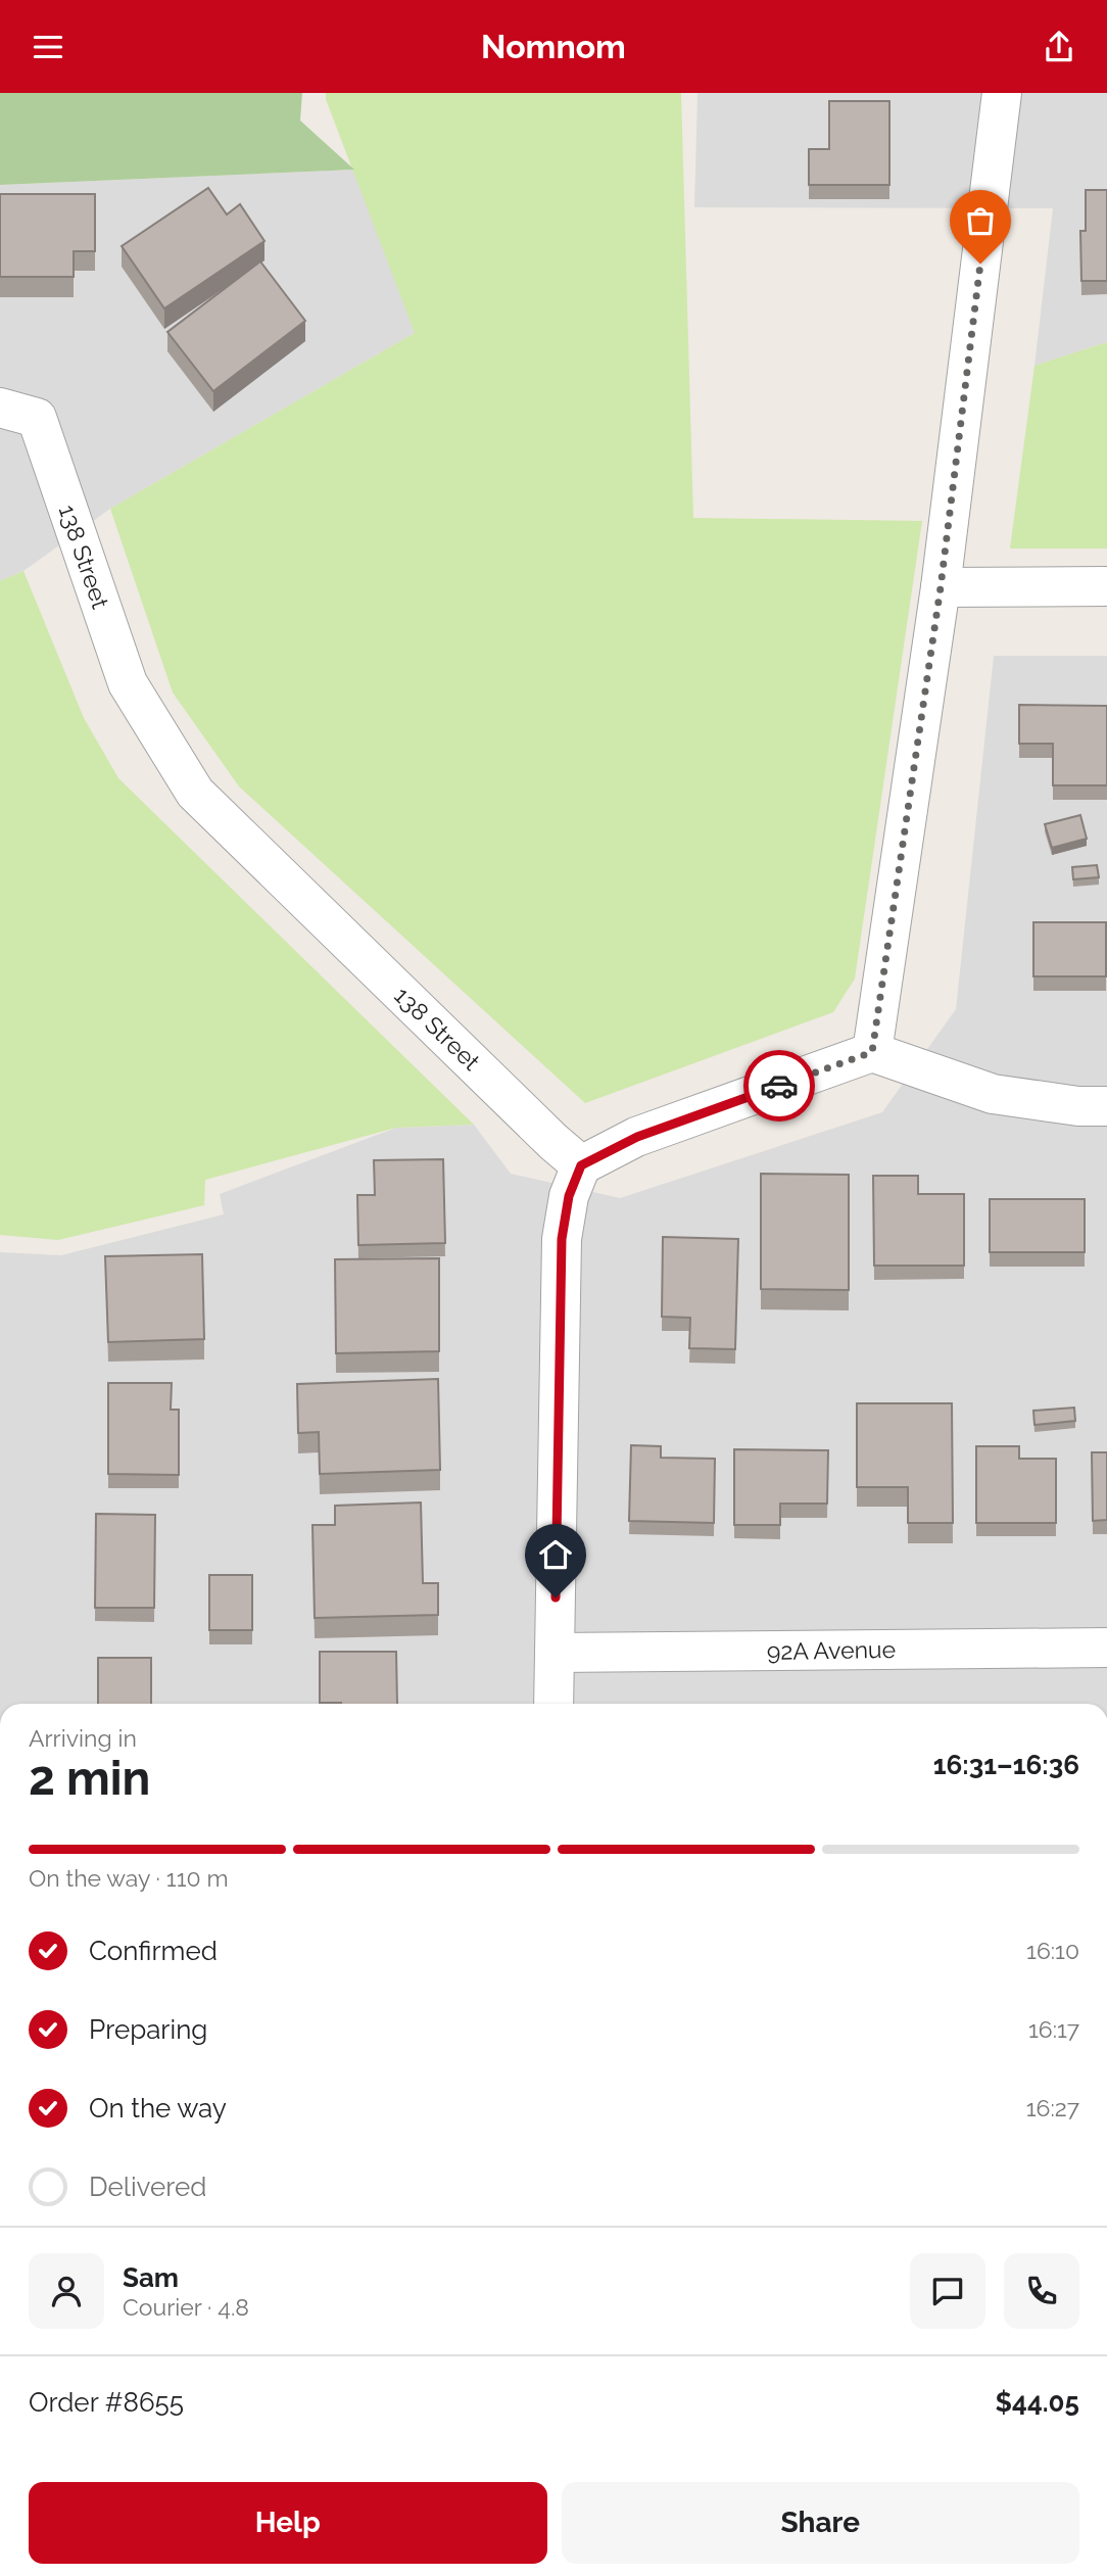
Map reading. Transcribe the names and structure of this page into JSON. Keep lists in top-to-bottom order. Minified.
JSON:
{"streets":{"street":["138 Street","92A Avenue"]},"page":{"header":"Nomnom","heading":["2 min","Arriving in","16:31–16:36"],"panel":["Sam","Courier · 4.8","Order #8655","$44.05"],"bar":"On the way · 110 m","list":[["Confirmed","16:10"],["Preparing","16:17"],["On the way","16:27"],"Delivered"],"buttons":["Help","Share"]}}
